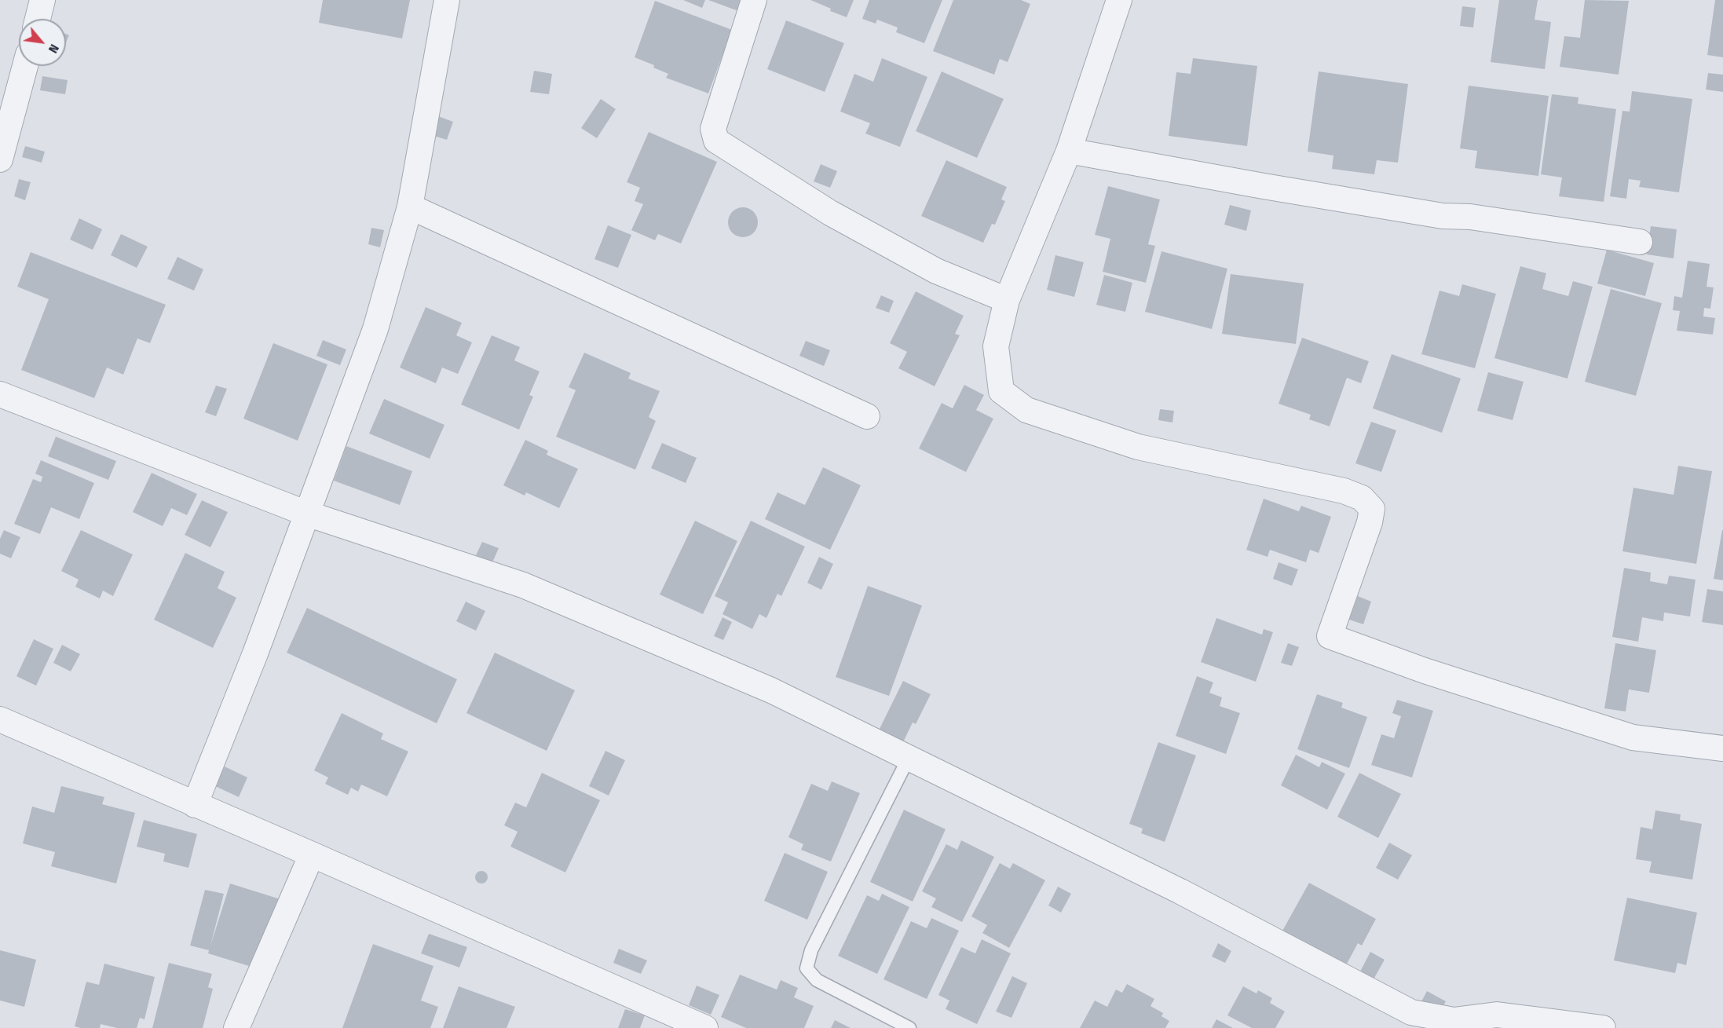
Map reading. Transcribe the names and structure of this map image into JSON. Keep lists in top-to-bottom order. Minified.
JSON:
{"north":"bottom right"}
